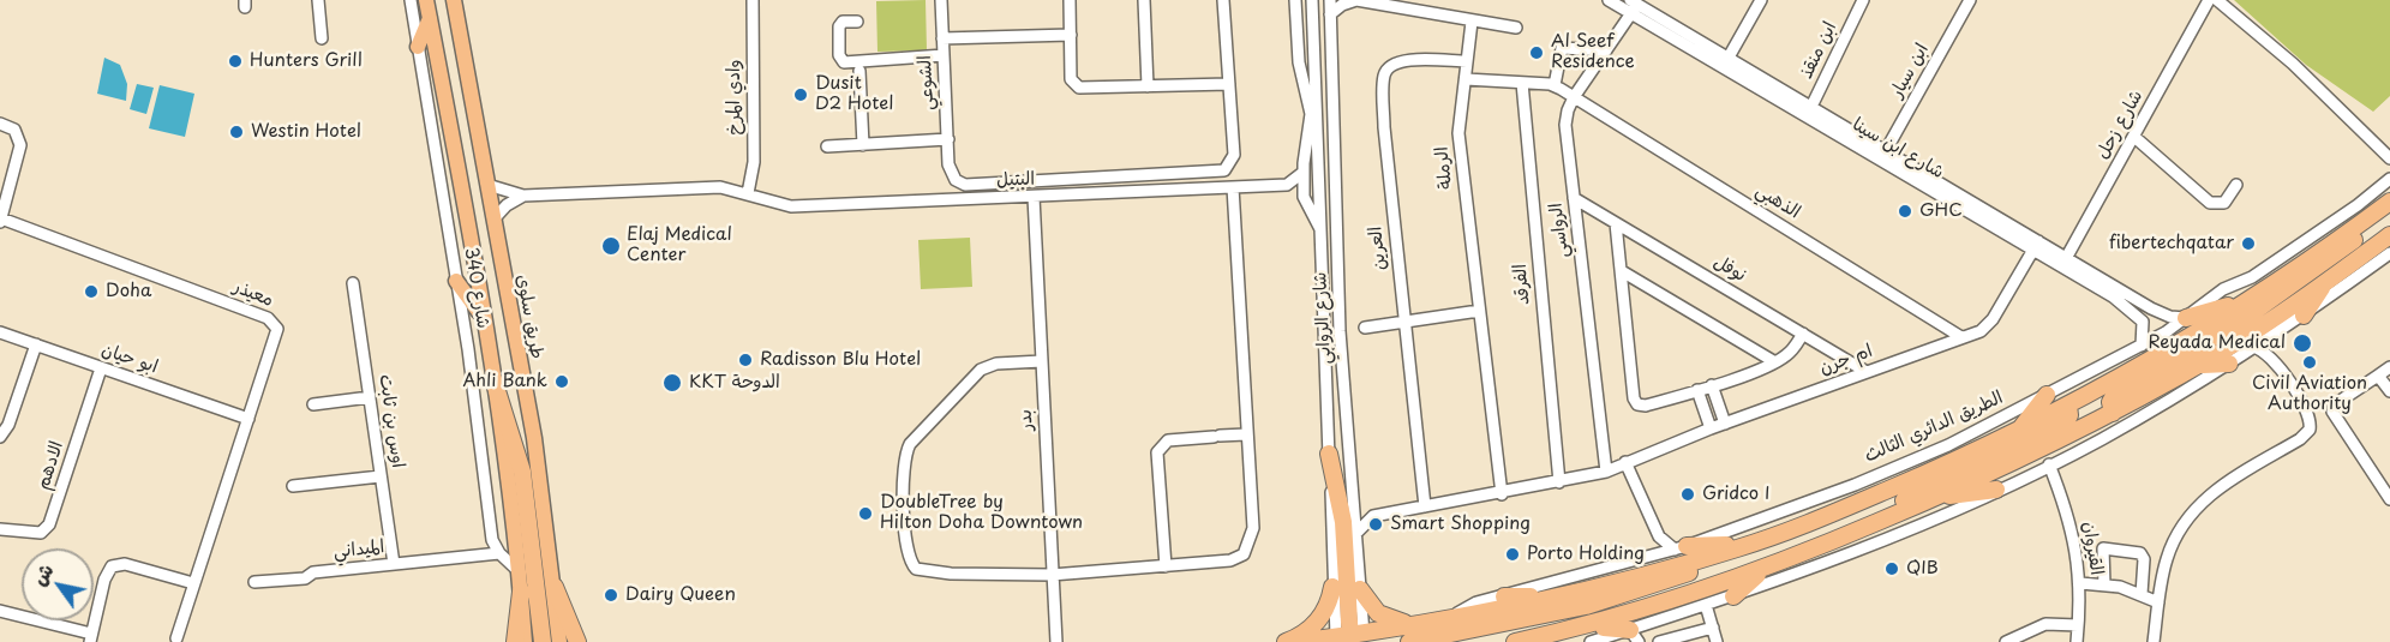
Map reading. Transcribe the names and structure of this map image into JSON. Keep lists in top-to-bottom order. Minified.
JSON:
{"streets":{"highway":["الطريق الدائري الثالث"],"main road":["طريق سلوى"],"street":["ابن منقذ","ابن سيار","الشوعي","وادي المرخ","شارع زحل","شارع ابن سينا","الرملة","البتيل","الذهبي","الرواسي","العرين","نوفل","الفرقد","شارع 340","معيذر","شارع الروابي","ابو حيان","ام جرن","بدر","اوس بن ثابت","الادهم","القيروان","الميداني"]},"crossings":[["ابن منقذ","شارع ابن سينا"],["ابن سيار","شارع ابن سينا"],["وادي المرخ","البتيل"],["شارع زحل","شارع ابن سينا"],["شارع ابن سينا","الرواسي"],["شارع ابن سينا","ام جرن"],["شارع ابن سينا","الطريق الدائري الثالث"],["الرملة","العرين"],["الرملة","ام جرن"],["البتيل","طريق سلوى"],["البتيل","بدر"],["الذهبي","الرواسي"],["الذهبي","ام جرن"],["الرواسي","نوفل"],["الرواسي","ام جرن"],["العرين","ام جرن"],["نوفل","ام جرن"],["الفرقد","ام جرن"],["شارع 340","الميداني"],["معيذر","ابو حيان"],["شارع الروابي","الطريق الدائري الثالث"],["ابو حيان","الادهم"],["اوس بن ثابت","الميداني"]],"places":["Al Seef Residence","Hunters Grill","Dusit D2 Hotel","Westin Hotel","GHC","fibertechqatar","Elaj Medical Center","Doha","Reyada Medical","Radisson Blu Hotel","Civil Aviation Authority","Ahli Bank","KKT الدوحة","Gridco I","DoubleTree by Hilton Doha Downtown","Smart Shopping","Porto Holding","QIB","Dairy Queen"],"north":"top left"}
